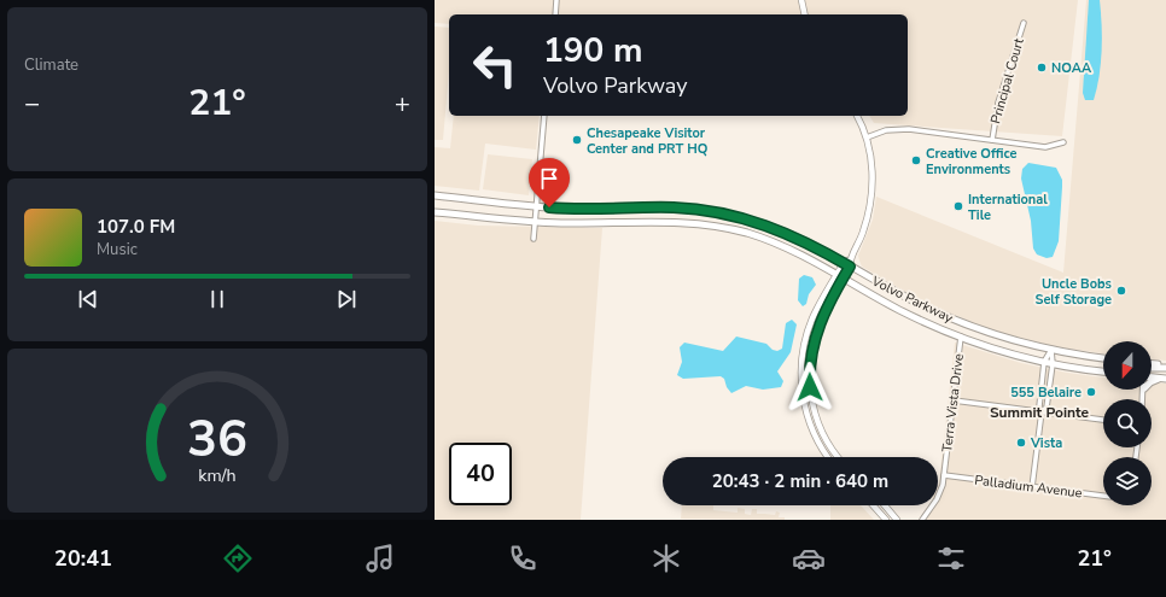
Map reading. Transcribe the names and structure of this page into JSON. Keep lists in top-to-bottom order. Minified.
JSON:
{"streets":{"main road":["Volvo Parkway"],"street":["Principal Court","Terra Vista Drive","Palladium Avenue"]},"crossings":[["Volvo Parkway","Terra Vista Drive"],["Terra Vista Drive","Palladium Avenue"]],"districts":["Summit Pointe"],"places":["NOAA","Chesapeake Visitor Center and PRT HQ","Creative Office Environments","International Tile","Uncle Bobs Self Storage","555 Belaire","Vista"],"north":"bottom","page":{"tile":"Climate","turn":["190 m","Volvo Parkway"],"heat":["−","21°","+"],"song":["107.0 FM","Music"],"limit":"40","trip":"20:43 · 2 min · 640 m","tabs":["20:41","21°"],"gauge":["36","km/h"]}}
